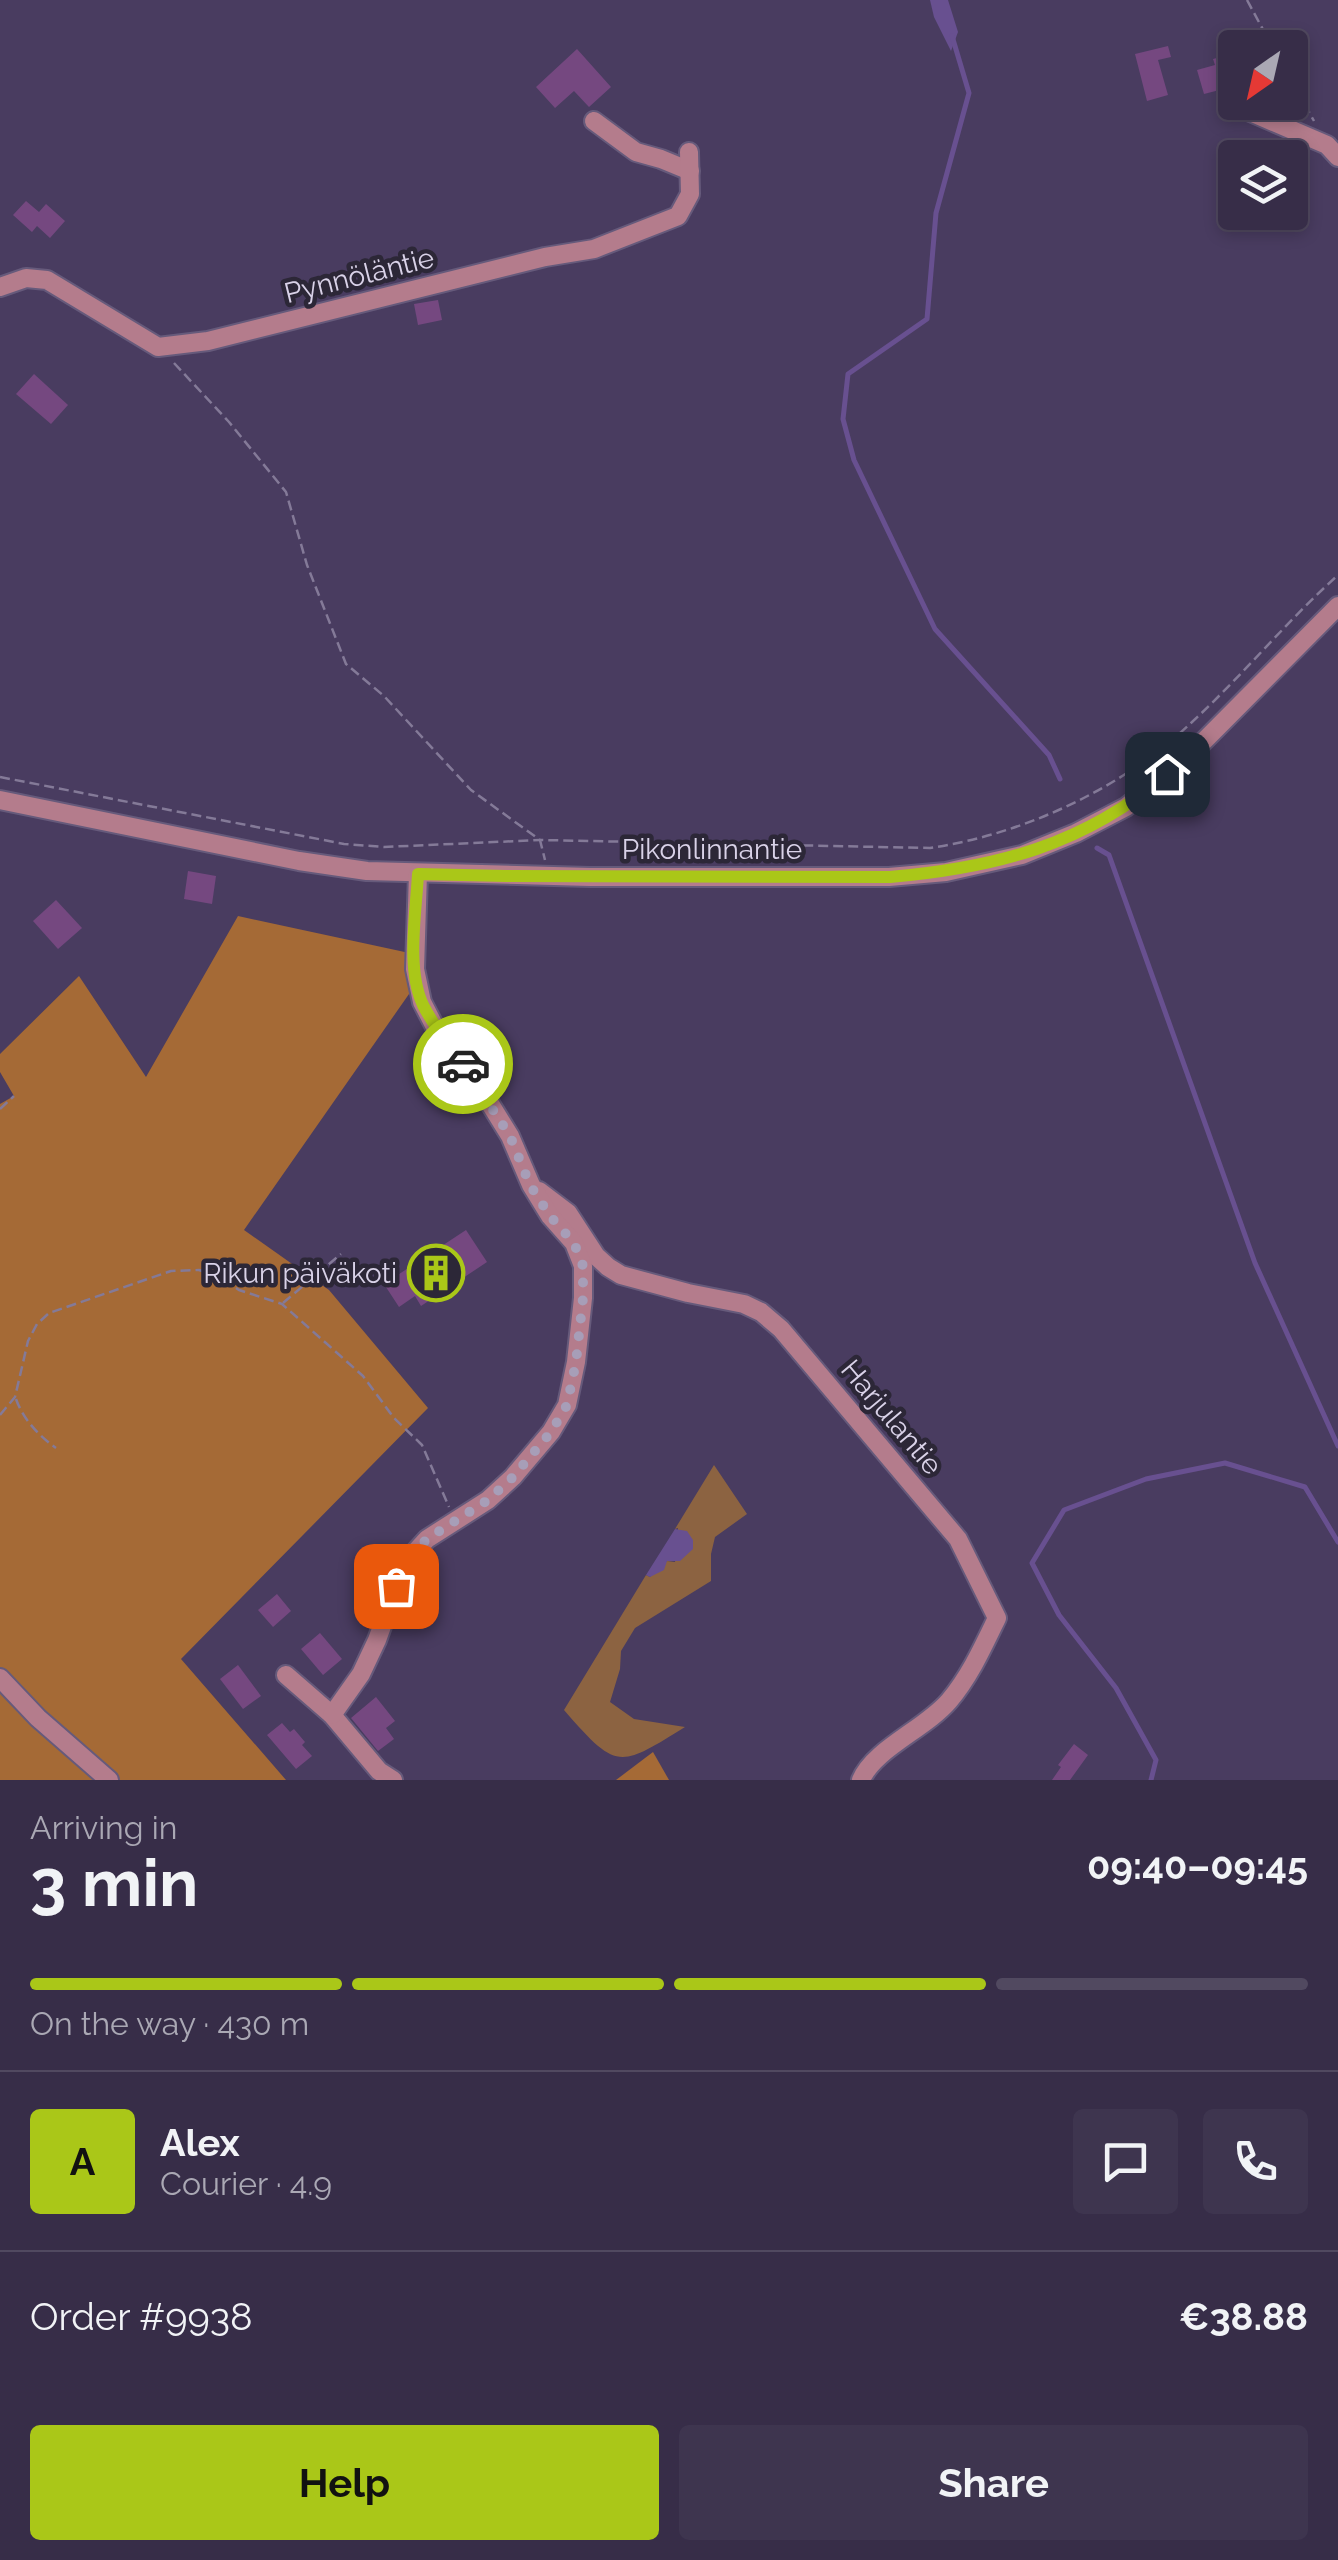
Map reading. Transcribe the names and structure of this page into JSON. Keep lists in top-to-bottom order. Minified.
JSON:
{"streets":{"street":["Pynnöläntie","Pikonlinnantie","Harjulantie"]},"crossings":[["Pikonlinnantie","Harjulantie"]],"places":{"building":["Rikun päiväkoti"]},"north":"bottom left","page":{"heading":["3 min","Arriving in","09:40–09:45"],"panel":["Alex","Courier · 4.9","Order #9938","€38.88"],"bar":"On the way · 430 m","round":"A","buttons":["Help","Share"]}}
